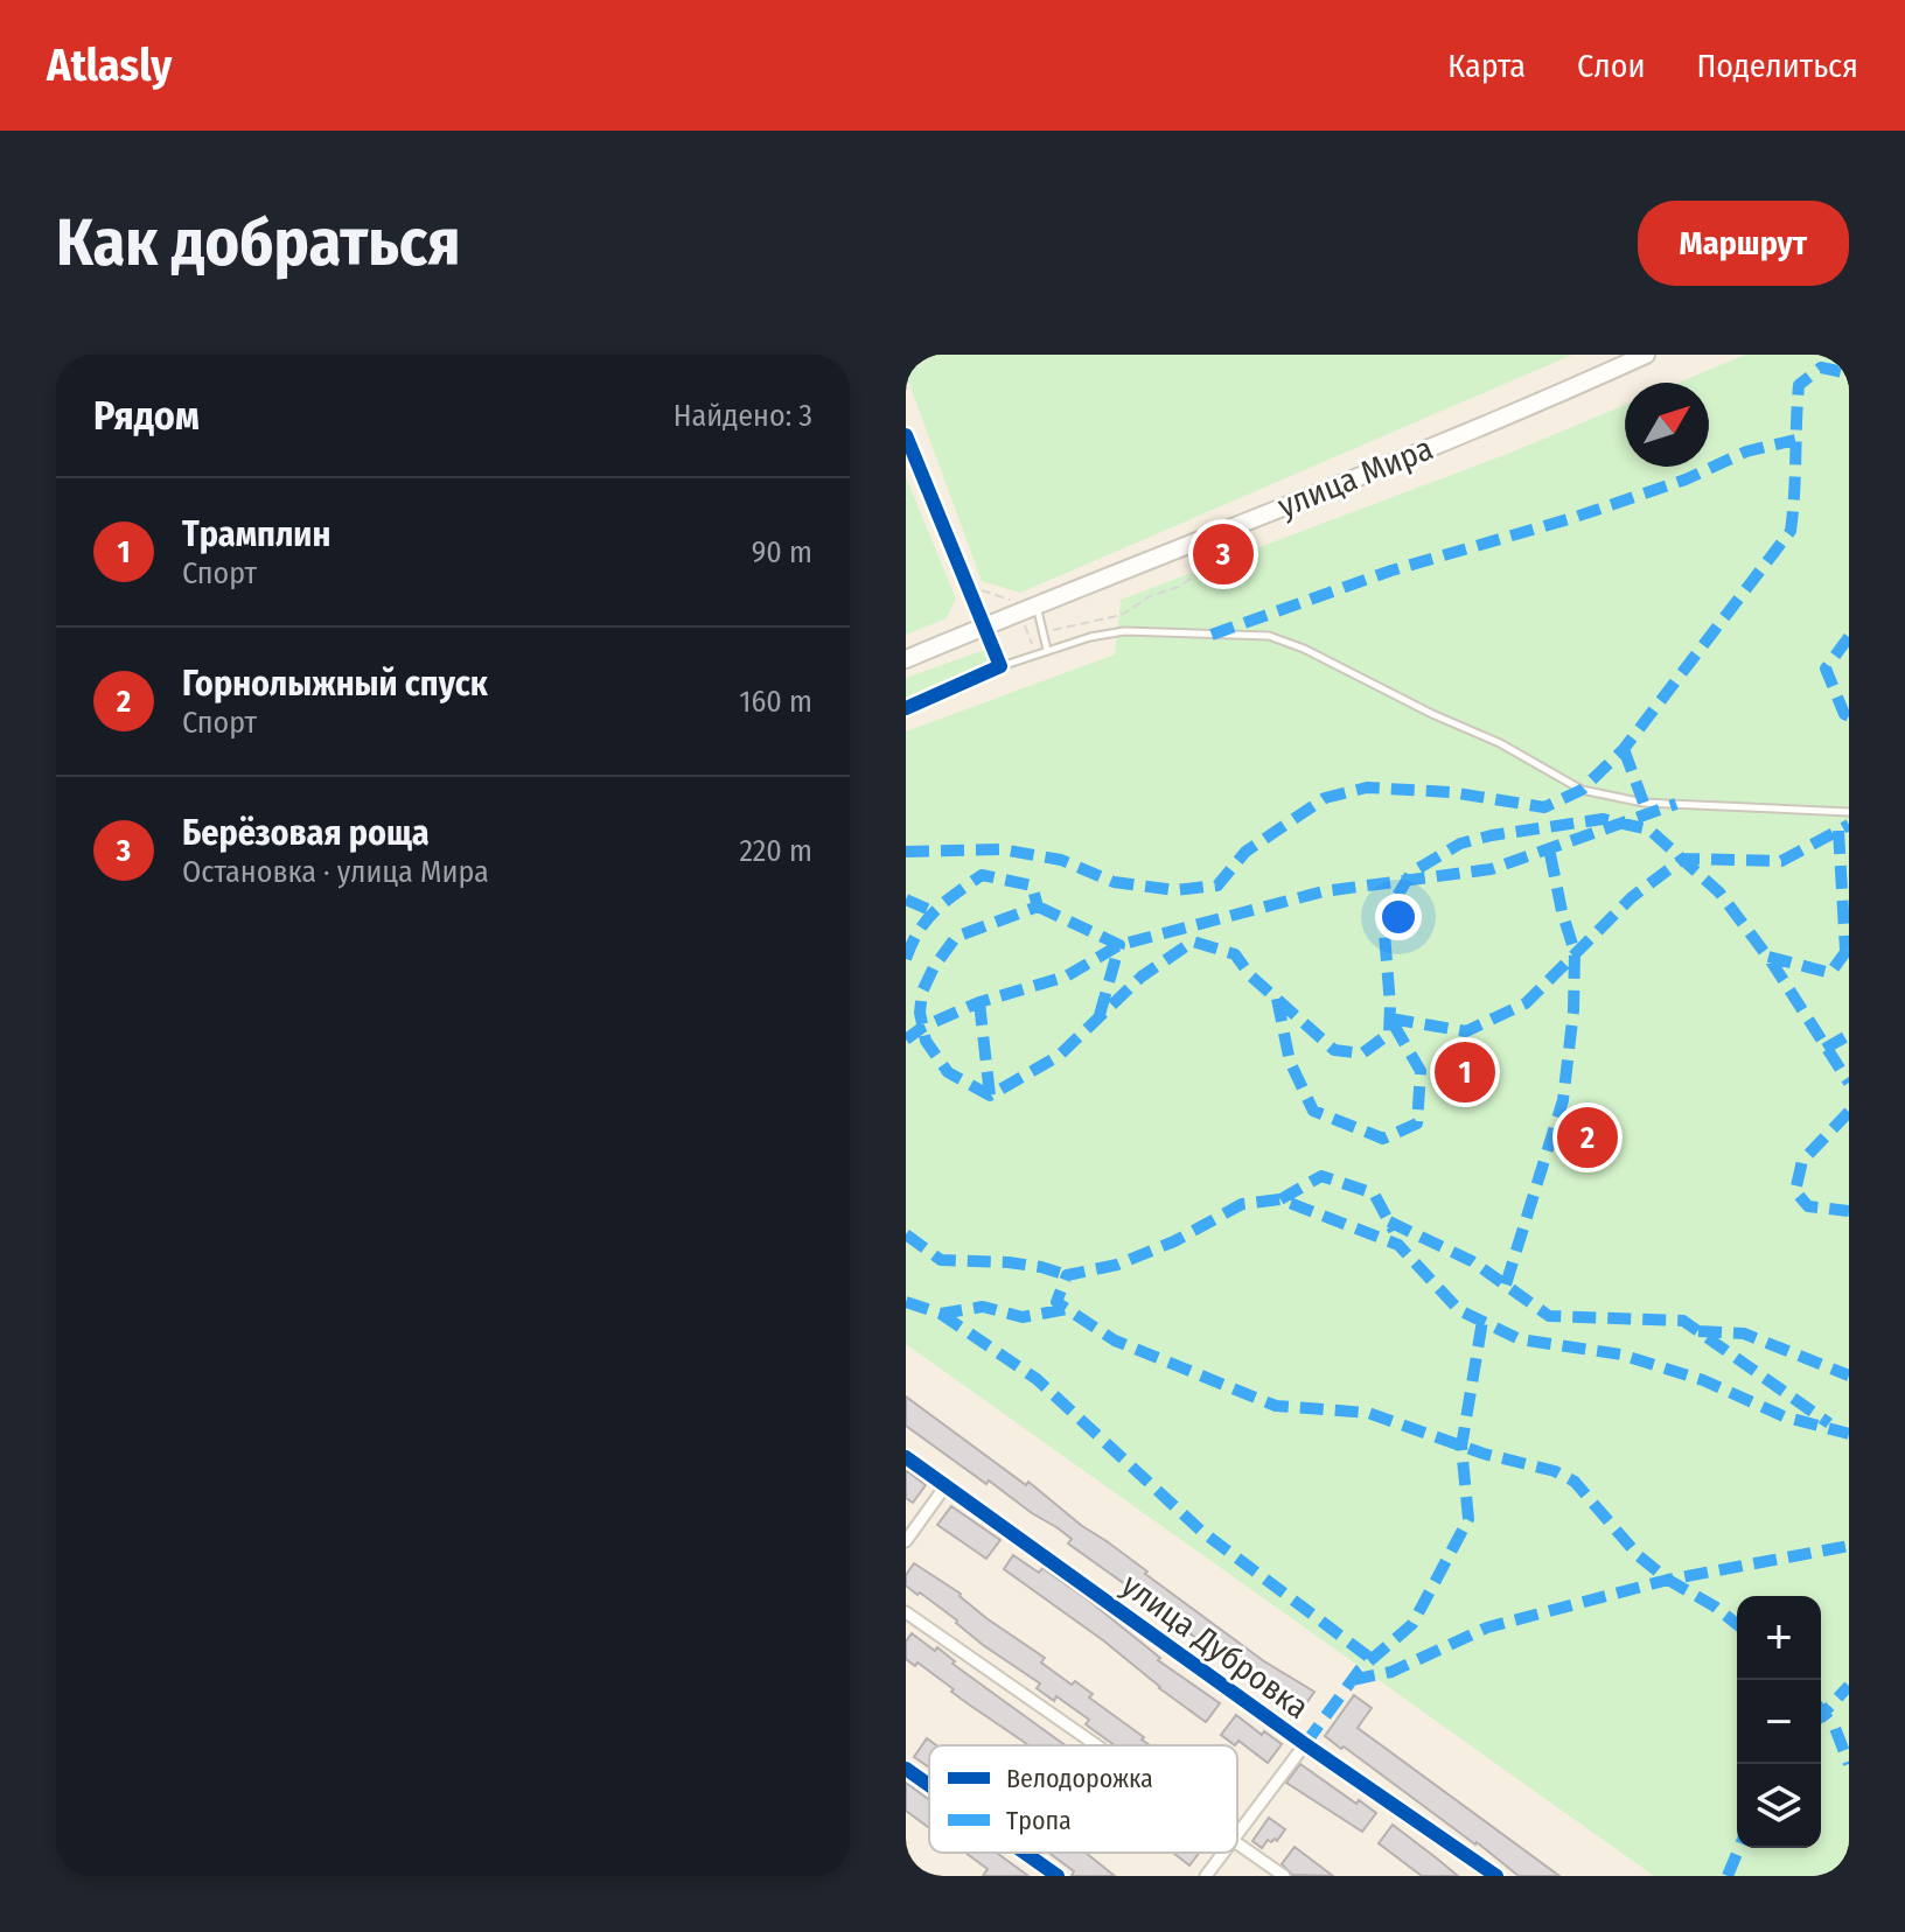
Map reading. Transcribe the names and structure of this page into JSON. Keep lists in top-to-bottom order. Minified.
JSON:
{"streets":{"main road":["улица Мира"],"street":["улица Дубровка"]},"legend":["Велодорожка","Тропа"],"north":"top right","page":{"header":"Atlasly","nav":["Карта","Слои","Поделиться"],"buttons":"Маршрут","title":"Как добраться","heading":["Рядом","Найдено: 3"],"list":[{"mark":"1","name":"Трамплин","note":"Спорт","value":"90 m"},{"mark":"2","name":"Горнолыжный спуск","note":"Спорт","value":"160 m"},{"mark":"3","name":"Берёзовая роща","note":"Остановка · улица Мира","value":"220 m"}],"pins":["3","1","2"],"map_buttons":["+","−"]}}
